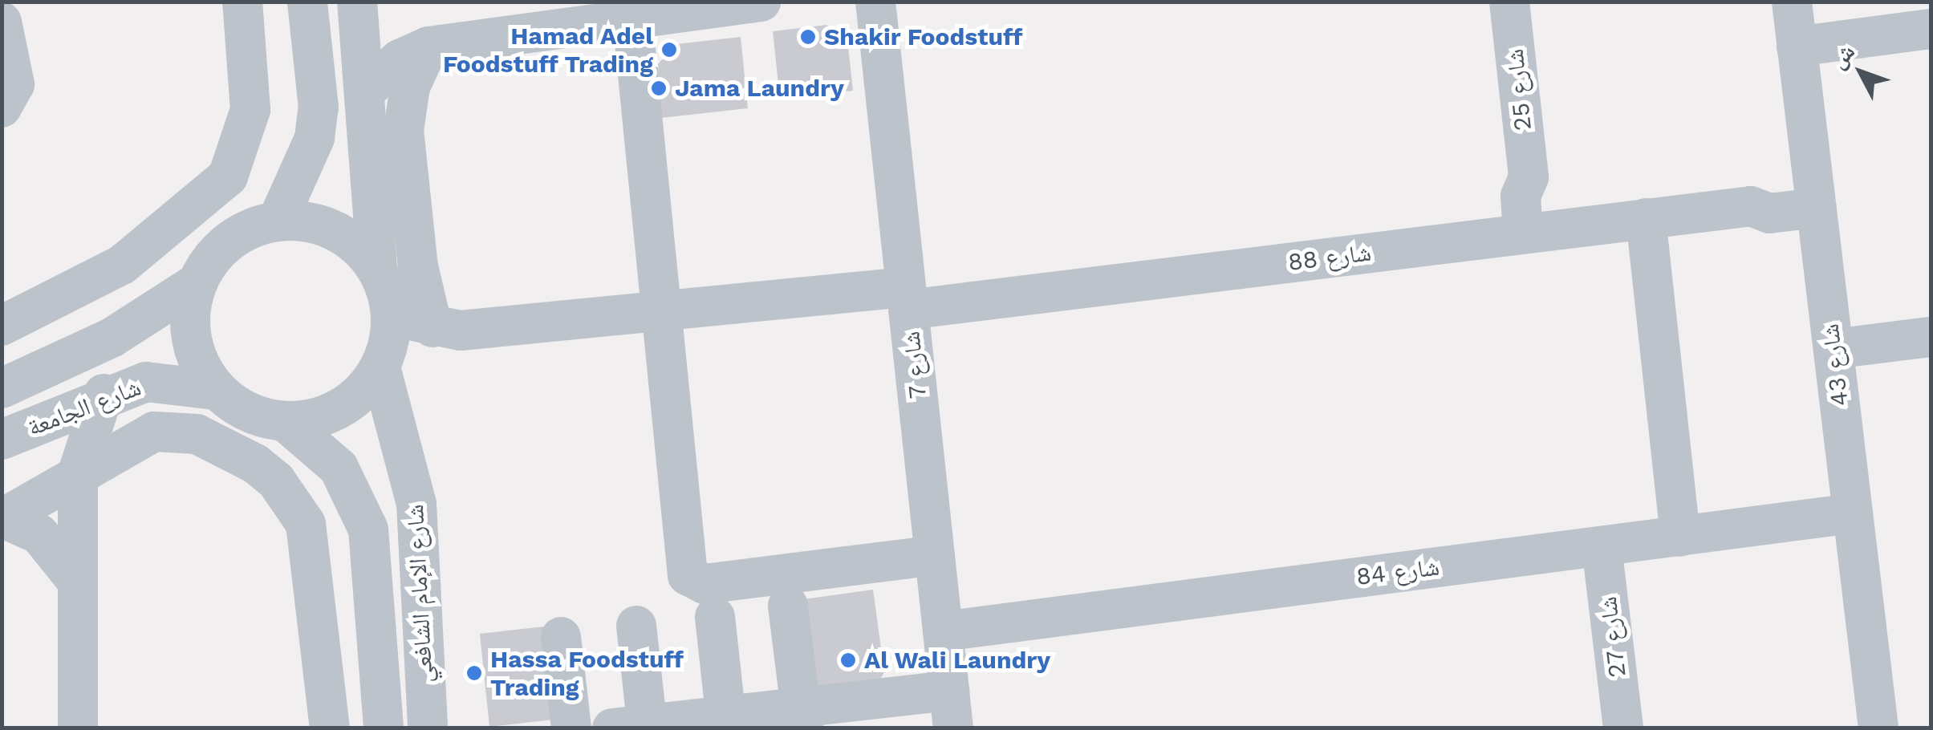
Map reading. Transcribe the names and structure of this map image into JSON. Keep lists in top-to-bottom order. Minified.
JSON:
{"streets":{"street":["شارع 25","شارع 88","شارع 7","شارع 43","شارع الجامعة","شارع 84","شارع الإمام الشافعي","شارع 27"]},"crossings":[["شارع 25","شارع 88"],["شارع 88","شارع 7"],["شارع 88","شارع 43"],["شارع 7","شارع 84"],["شارع 43","شارع 84"],["شارع الجامعة","شارع الإمام الشافعي"],["شارع 84","شارع 27"]],"places":["Shakir Foodstuff","Hamad Adel Foodstuff Trading","Jama Laundry","Al Wali Laundry","Hassa Foodstuff Trading"],"north":"top left"}
